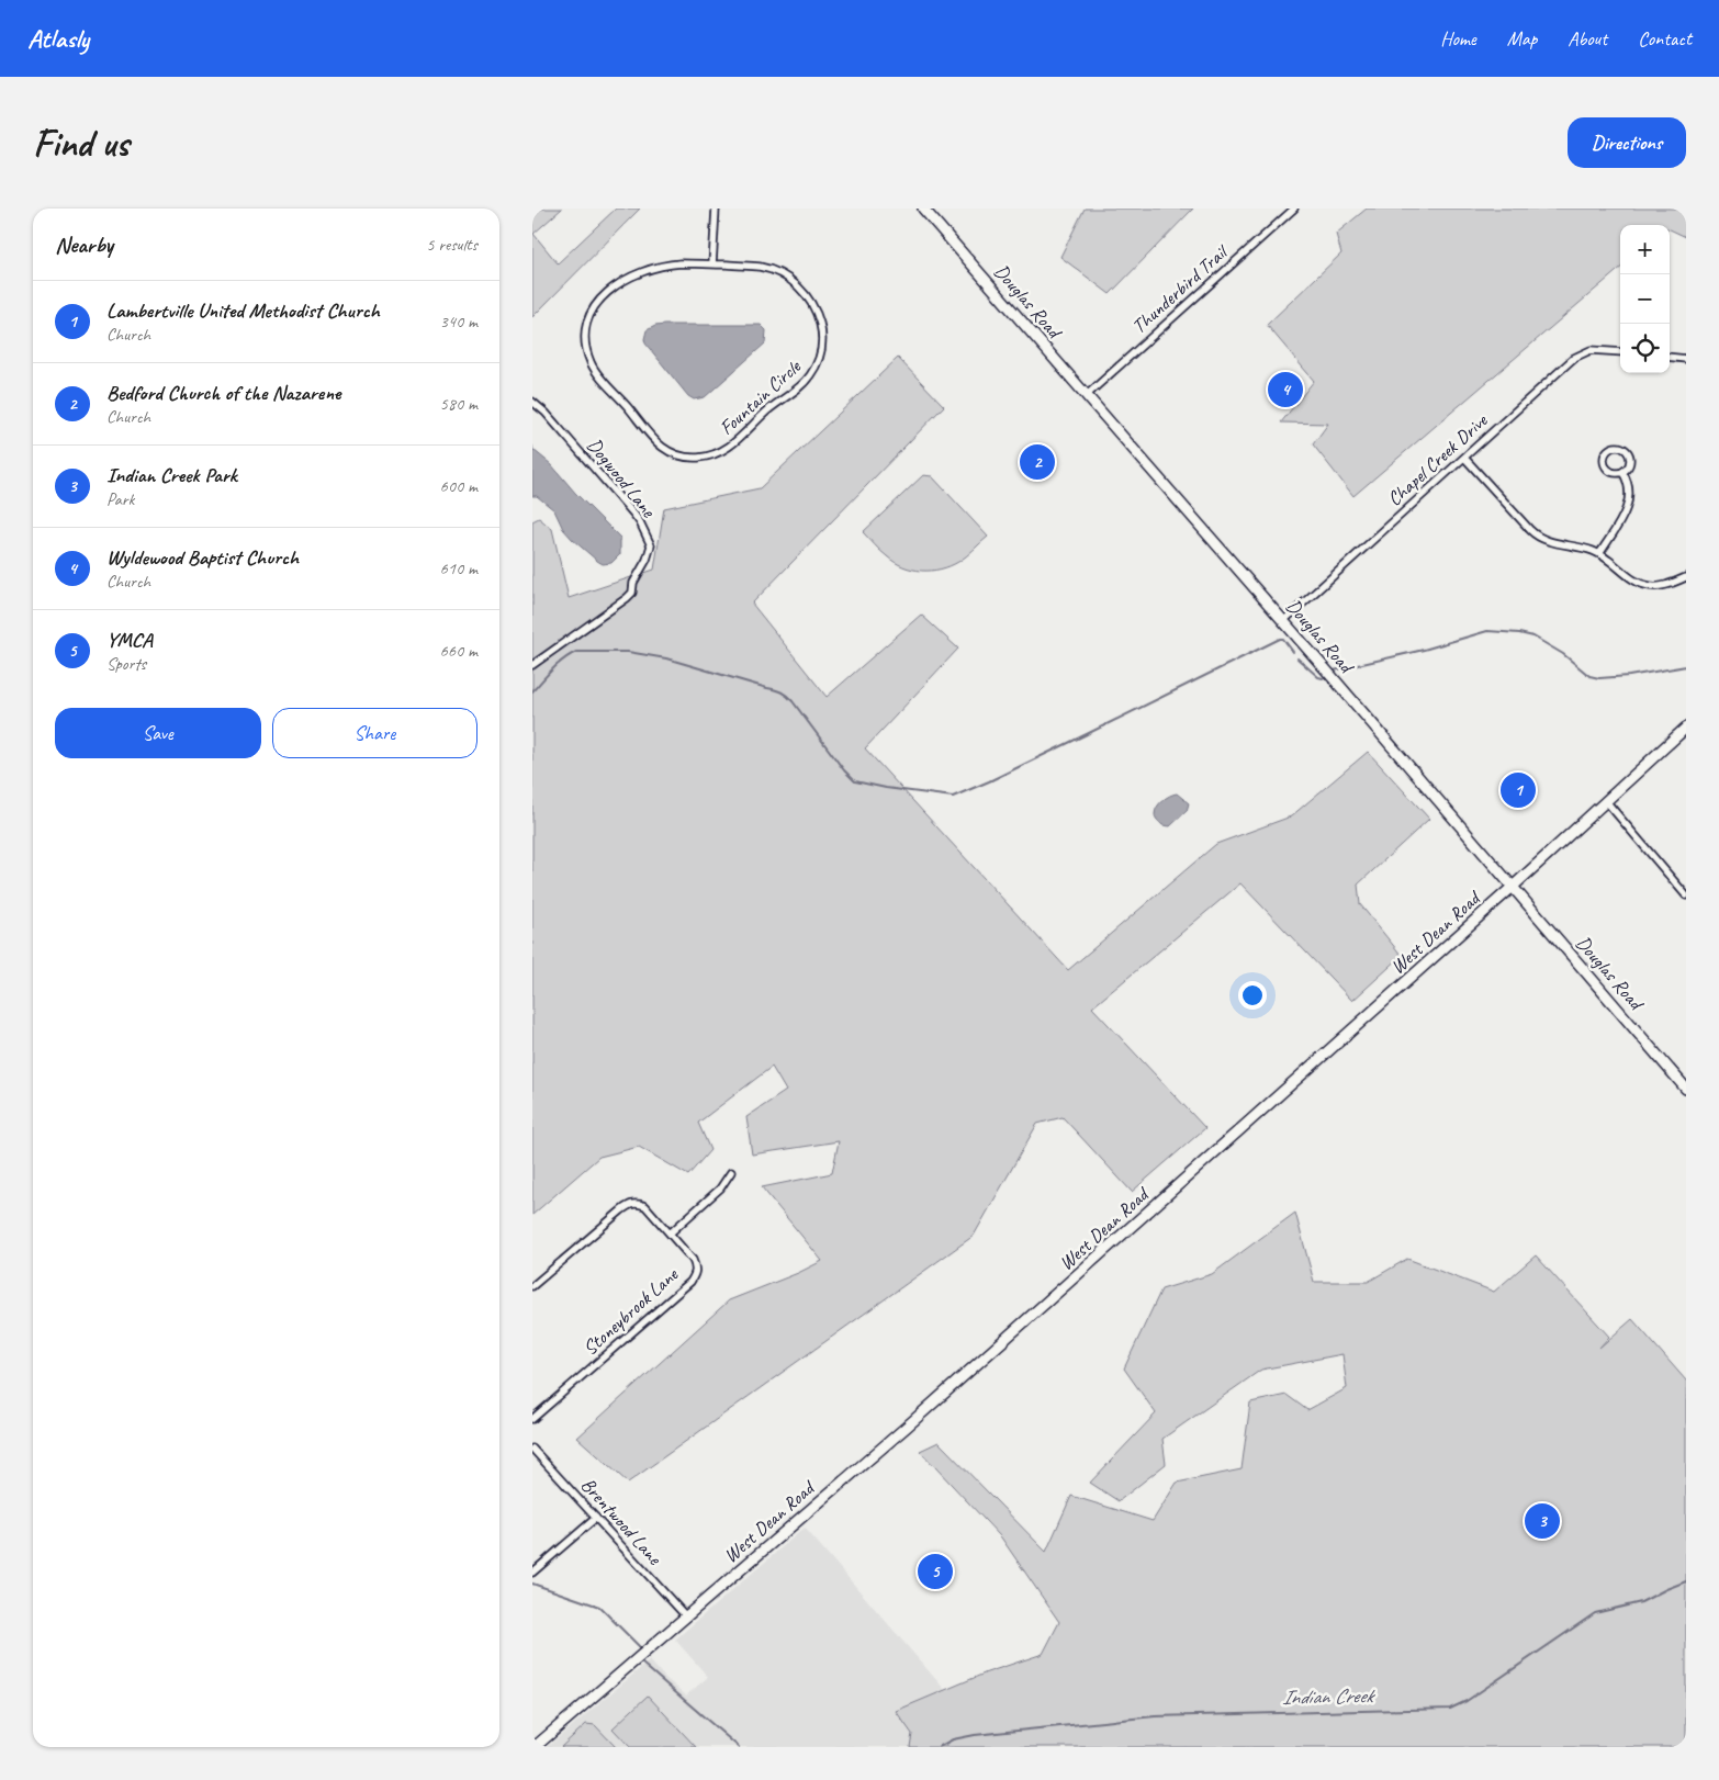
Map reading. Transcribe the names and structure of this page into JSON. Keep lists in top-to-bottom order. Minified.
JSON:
{"streets":{"street":["Thunderbird Trail","Douglas Road","Fountain Circle","Chapel Creek Drive","Dogwood Lane","West Dean Road","Stoneybrook Lane","Brentwood Lane"]},"crossings":[["Thunderbird Trail","Douglas Road"],["Douglas Road","Chapel Creek Drive"],["Douglas Road","West Dean Road"],["West Dean Road","Brentwood Lane"]],"water":["Indian Creek"],"page":{"header":"Atlasly","nav":["Home","Map","About","Contact"],"buttons":["Directions",["Save","Share"]],"title":"Find us","heading":["Nearby","5 results"],"map_buttons":["+","−"],"list":[{"mark":"1","name":"Lambertville United Methodist Church","note":"Church","value":"340 m"},{"mark":"2","name":"Bedford Church of the Nazarene","note":"Church","value":"580 m"},{"mark":"3","name":"Indian Creek Park","note":"Park","value":"600 m"},{"mark":"4","name":"Wyldewood Baptist Church","note":"Church","value":"610 m"},{"mark":"5","name":"YMCA","note":"Sports","value":"660 m"}],"pins":["4","2","1","3","5"]}}
